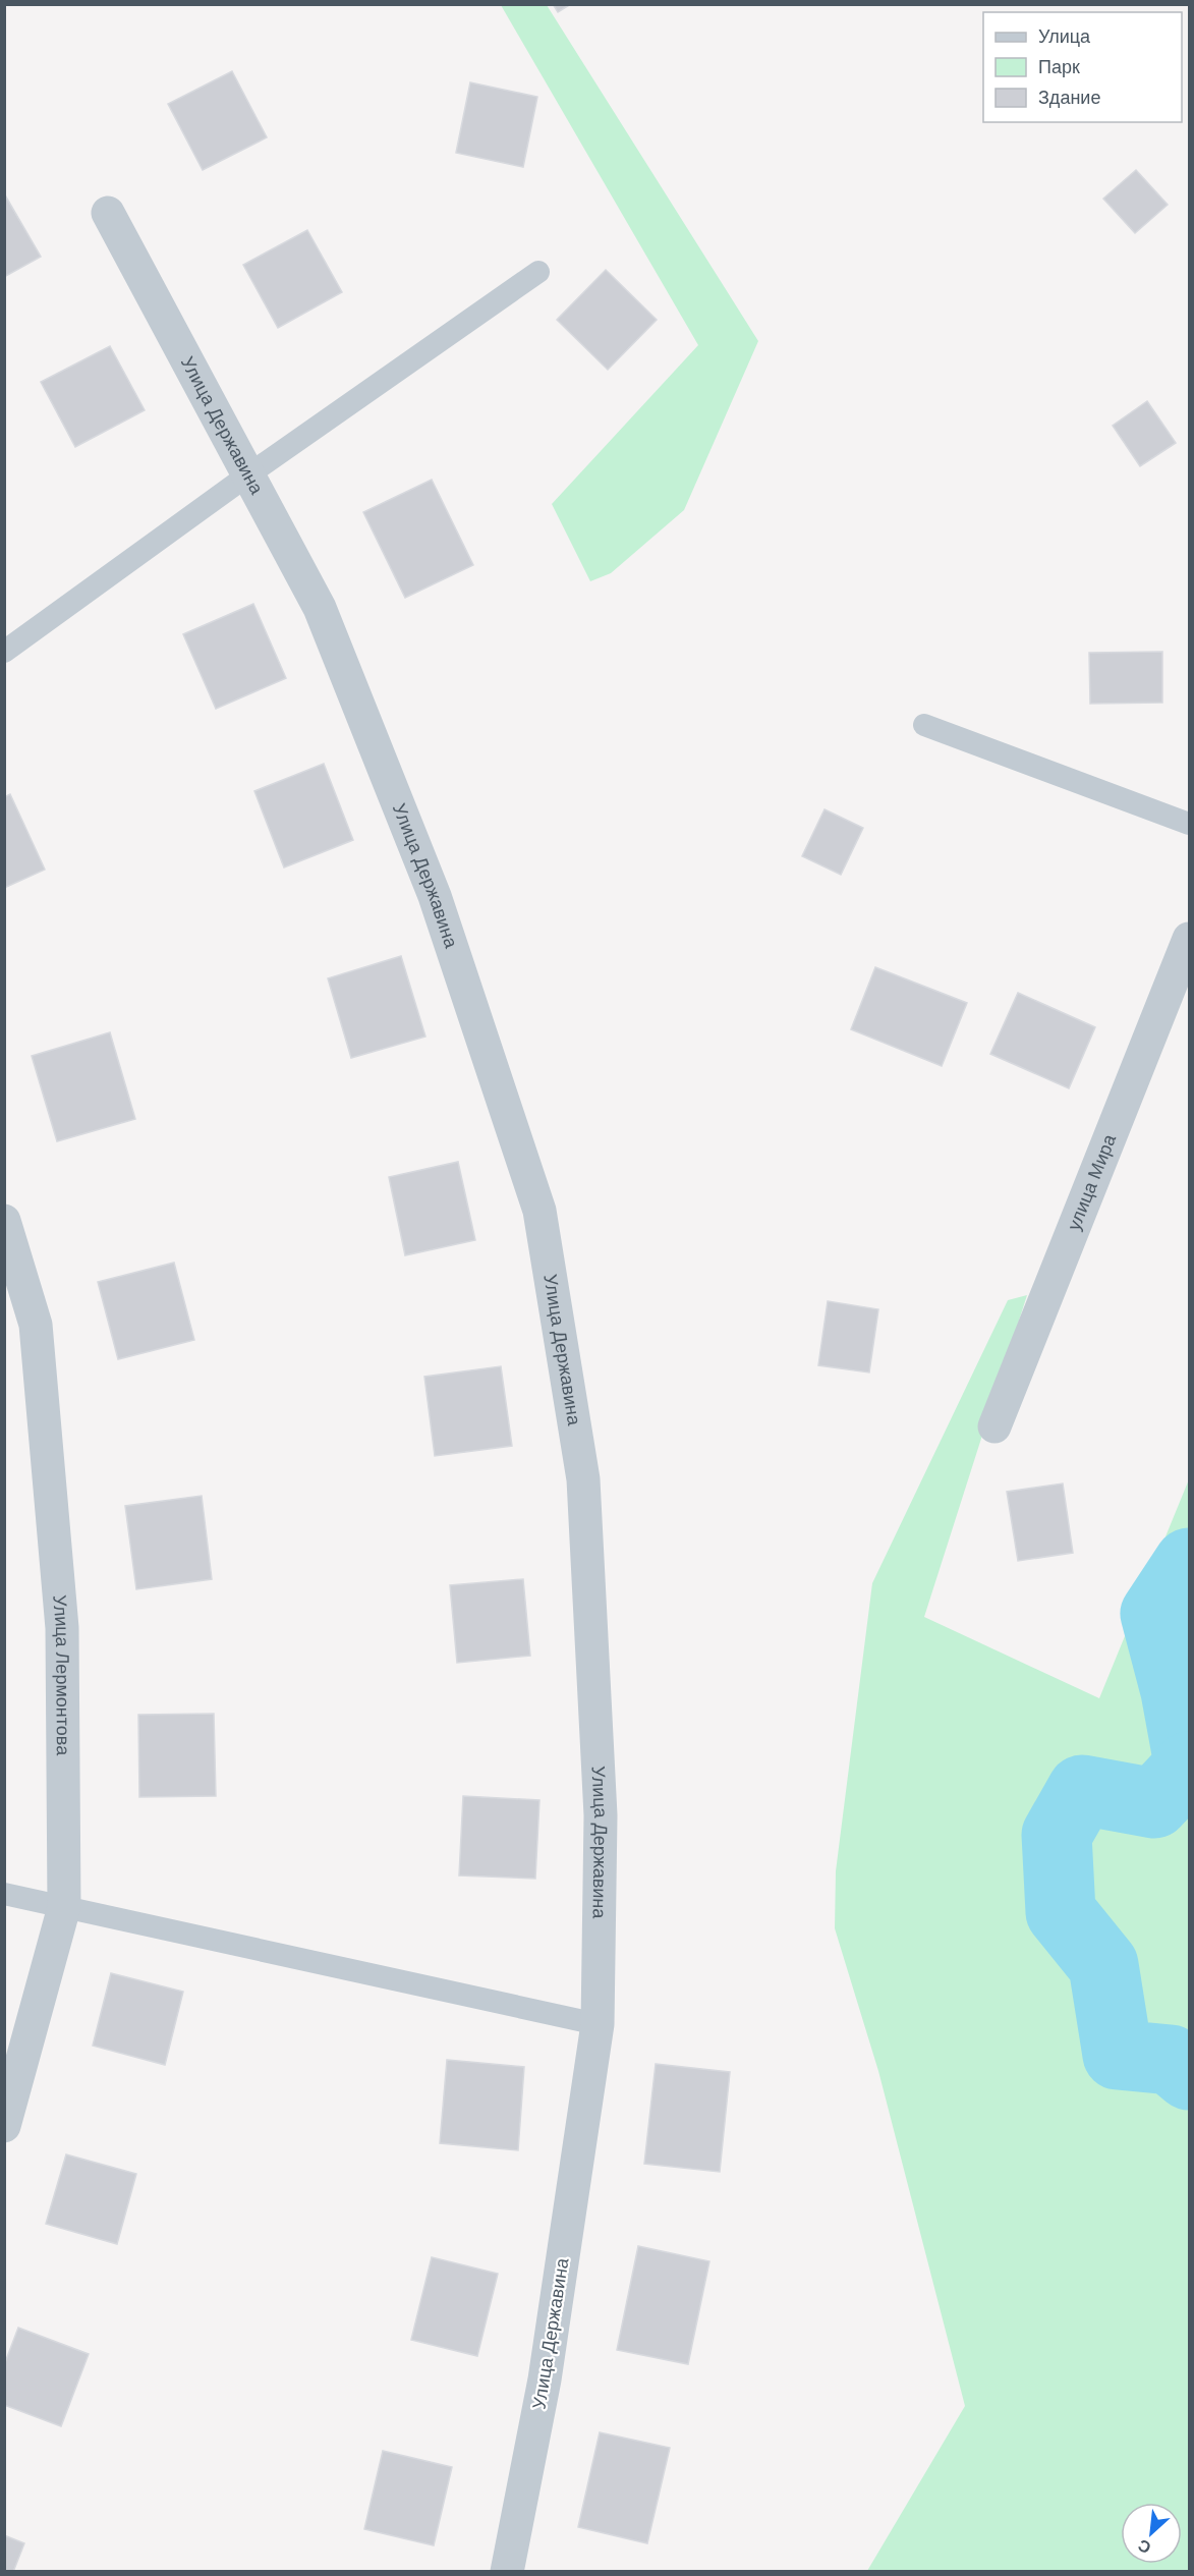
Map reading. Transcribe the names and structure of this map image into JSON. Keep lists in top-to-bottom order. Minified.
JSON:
{"streets":{"street":["Улица Державина","улица Мира","Улица Лермонтова"]},"legend":["Улица","Парк","Здание"],"north":"bottom left"}
